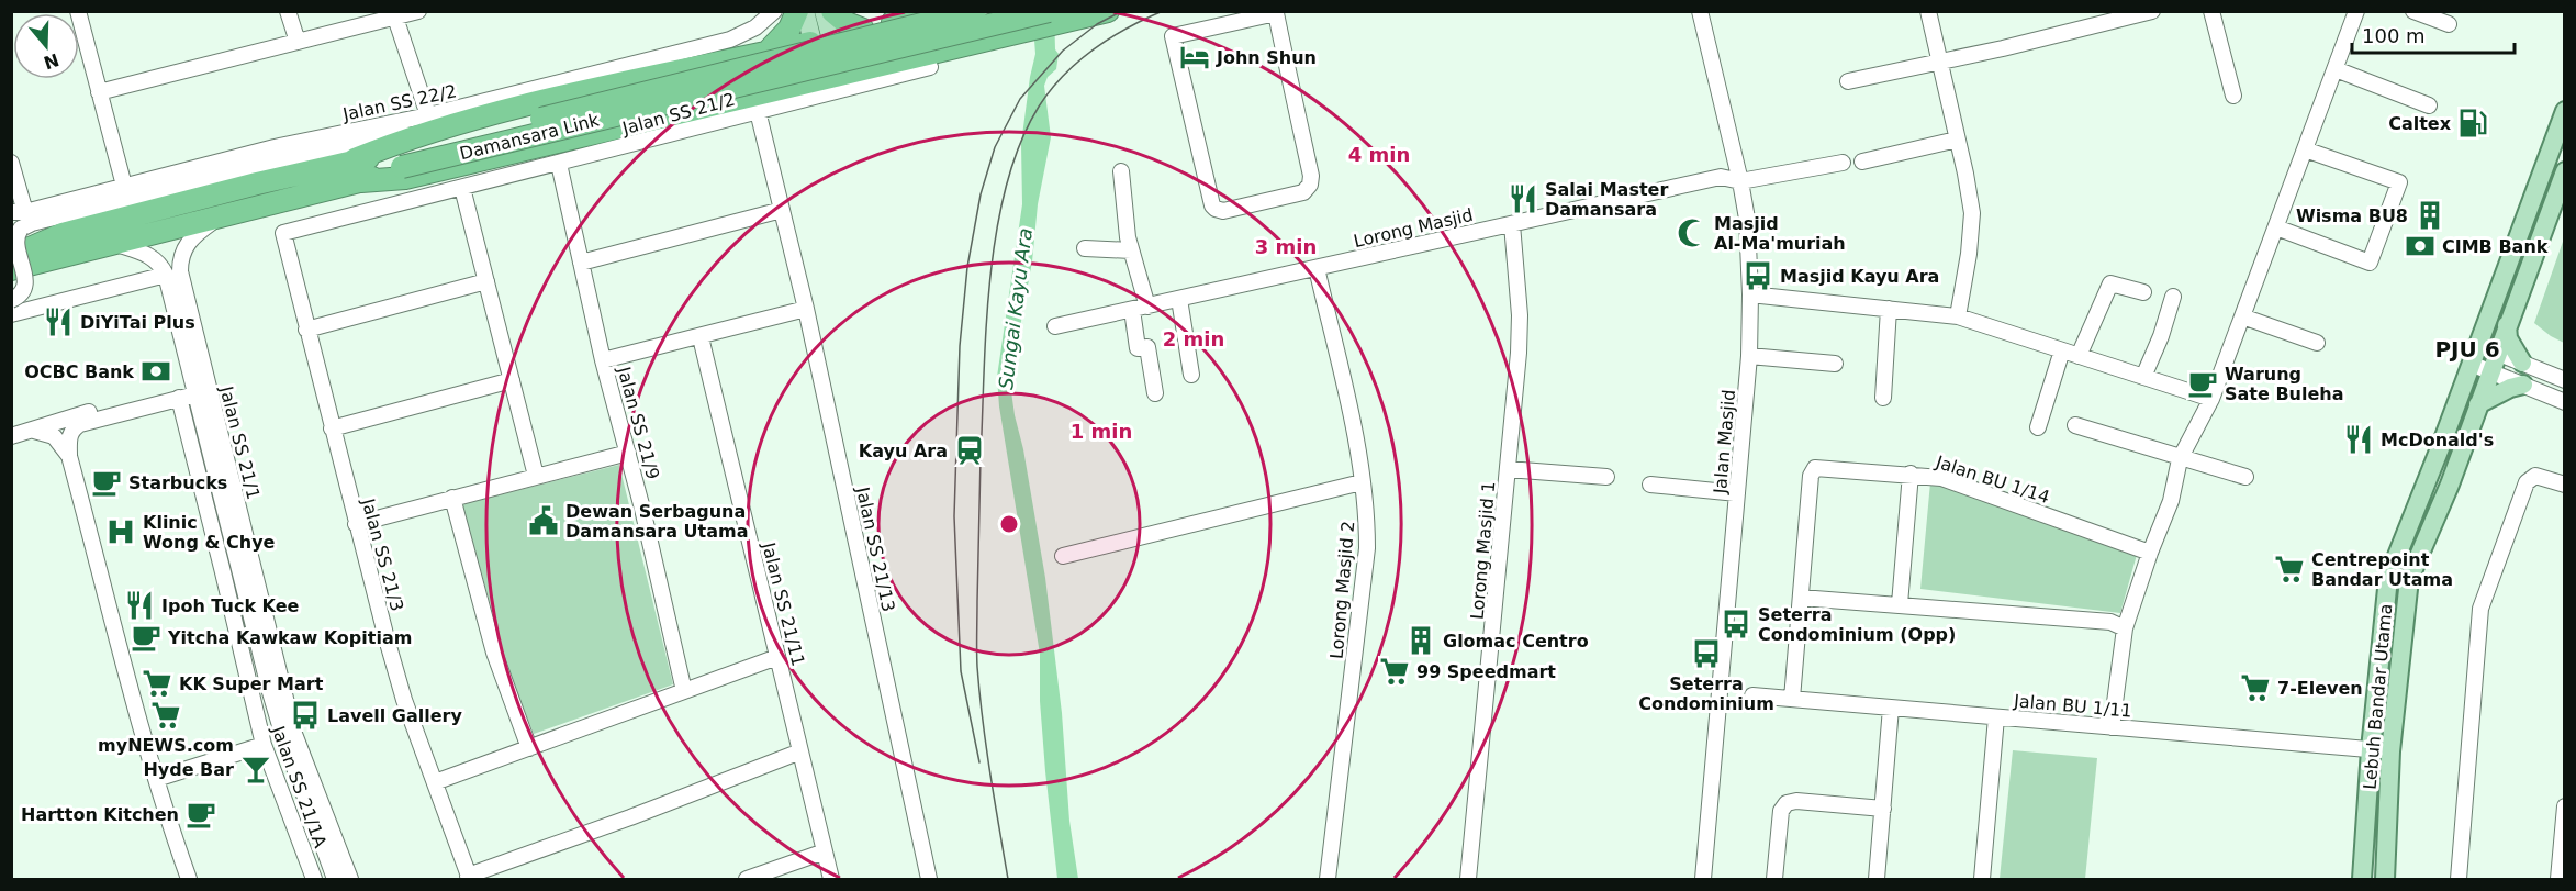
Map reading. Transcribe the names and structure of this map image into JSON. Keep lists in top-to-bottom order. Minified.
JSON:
{"streets":{"highway":["Damansara Link"],"main road":["Lebuh Bandar Utama"],"street":["Jalan SS 22/2","Jalan SS 21/2","Lorong Masjid","Jalan SS 21/9","Jalan Masjid","Jalan SS 21/1","Jalan BU 1/14","Jalan SS 21/13","Lorong Masjid 1","Jalan SS 21/3","Lorong Masjid 2","Jalan SS 21/11","Jalan BU 1/11","Jalan SS 21/1A"]},"crossings":[["Jalan SS 21/2","Jalan SS 21/9"],["Jalan SS 21/2","Jalan SS 21/13"],["Jalan SS 21/2","Jalan SS 21/3"],["Damansara Link","Jalan SS 21/1"],["Lorong Masjid","Jalan Masjid"],["Lorong Masjid","Lorong Masjid 1"],["Lorong Masjid","Lorong Masjid 2"],["Jalan BU 1/14","Jalan BU 1/11"],["Lebuh Bandar Utama","Jalan BU 1/11"]],"districts":["PJU 6"],"water":["Sungai Kayu Ara"],"places":{"hotel":["John Shun"],"fuel station":["Caltex"],"restaurant":["Salai Master Damansara","DiYiTai Plus","McDonald's","Ipoh Tuck Kee"],"building":["Wisma BU8","Glomac Centro"],"mosque":["Masjid Al-Ma'muriah"],"bank":["CIMB Bank","OCBC Bank"],"bus stop":["Masjid Kayu Ara","Seterra Condominium (Opp)","Seterra Condominium","Lavell Gallery"],"cafe":["Warung Sate Buleha","Starbucks","Yitcha Kawkaw Kopitiam","Hartton Kitchen"],"station":["Kayu Ara"],"public building":["Dewan Serbaguna Damansara Utama"],"hospital":["Klinic Wong & Chye"],"supermarket":["Centrepoint Bandar Utama","99 Speedmart","KK Super Mart","7-Eleven","myNEWS.com"],"bar":["Hyde Bar"]},"scale_bar":"100 m","north":"bottom","rings":["4 min","3 min","2 min","1 min"]}
